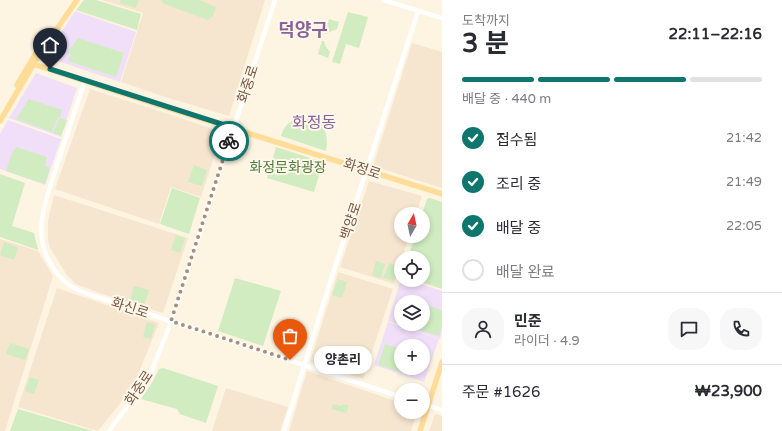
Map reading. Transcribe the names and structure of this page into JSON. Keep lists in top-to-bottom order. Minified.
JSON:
{"streets":{"main road":["화중로","화정로","백양로","화신로"]},"crossings":[["화중로","화정로"],["화중로","화신로"],["화정로","백양로"],["화정로","화신로"],["백양로","화신로"]],"districts":["덕양구","화정동"],"parks":["화정문화광장"],"places":["양촌리"],"north":"top","page":{"heading":["3 분","도착까지","22:11–22:16"],"panel":["민준","라이더 · 4.9","주문 #1626","₩23,900"],"bar":"배달 중 · 440 m","list":[["접수됨","21:42"],["조리 중","21:49"],["배달 중","22:05"],"배달 완료"],"map_buttons":["+","−"],"bubble":"양촌리"}}
